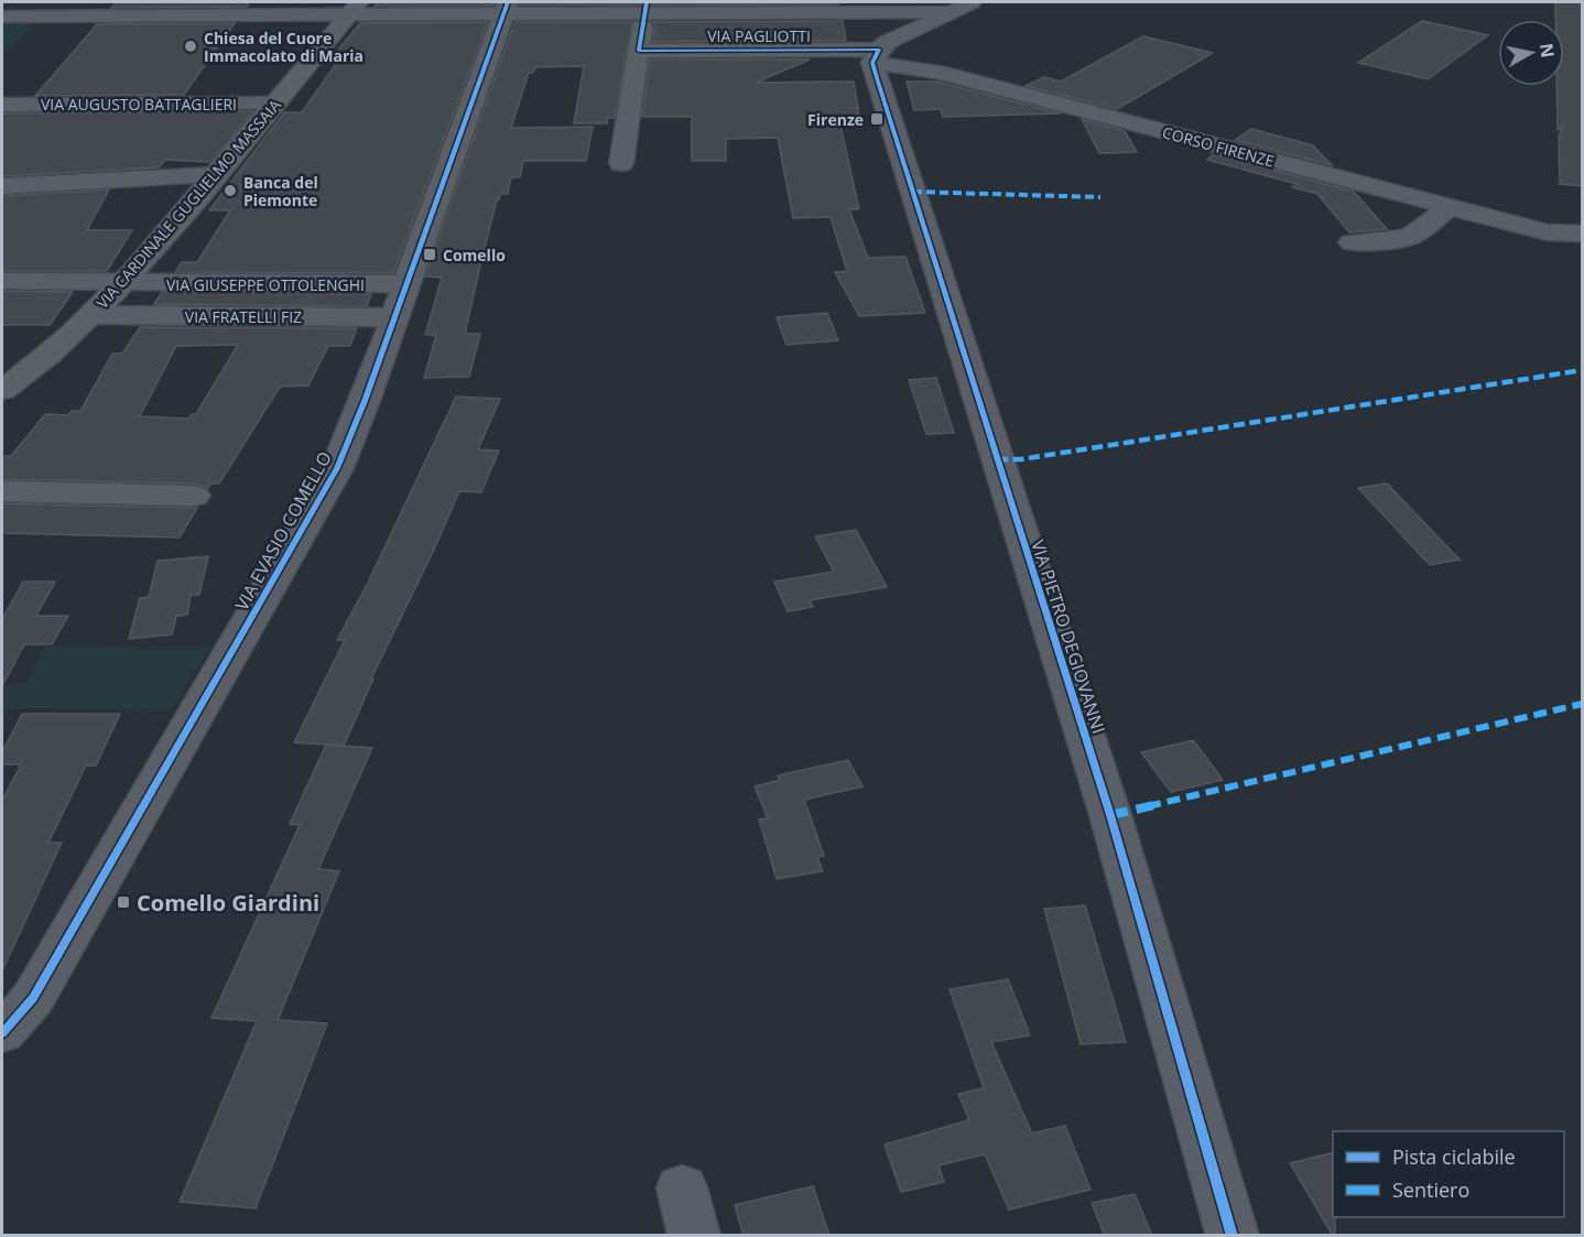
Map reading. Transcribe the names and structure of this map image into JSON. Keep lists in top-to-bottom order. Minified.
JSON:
{"streets":{"main road":["VIA CARDINALE GUGLIELMO MASSAIA"],"street":["VIA PAGLIOTTI","VIA AUGUSTO BATTAGLIERI","CORSO FIRENZE","VIA GIUSEPPE OTTOLENGHI","VIA FRATELLI FIZ","VIA EVASIO COMELLO","VIA PIETRO DEGIOVANNI"]},"crossings":[["VIA PAGLIOTTI","CORSO FIRENZE"],["VIA PAGLIOTTI","VIA PIETRO DEGIOVANNI"],["VIA AUGUSTO BATTAGLIERI","VIA CARDINALE GUGLIELMO MASSAIA"],["CORSO FIRENZE","VIA PIETRO DEGIOVANNI"],["VIA CARDINALE GUGLIELMO MASSAIA","VIA GIUSEPPE OTTOLENGHI"],["VIA CARDINALE GUGLIELMO MASSAIA","VIA FRATELLI FIZ"],["VIA GIUSEPPE OTTOLENGHI","VIA EVASIO COMELLO"],["VIA FRATELLI FIZ","VIA EVASIO COMELLO"]],"places":{"other":["Chiesa del Cuore Immacolato di Maria","Banca del Piemonte"],"transit":["Firenze","Comello","Comello Giardini"]},"legend":["Pista ciclabile","Sentiero"],"north":"right"}
